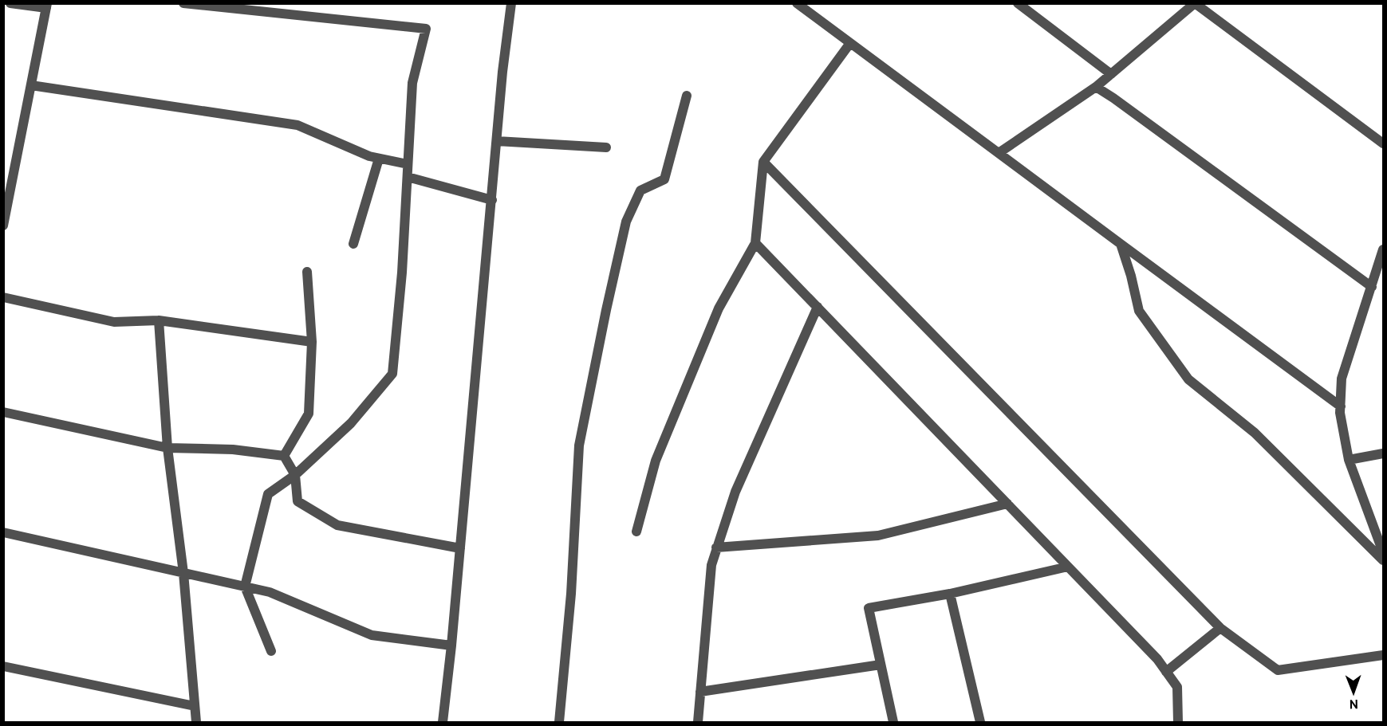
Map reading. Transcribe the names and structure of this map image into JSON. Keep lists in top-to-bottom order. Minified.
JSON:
{"north":"bottom"}
